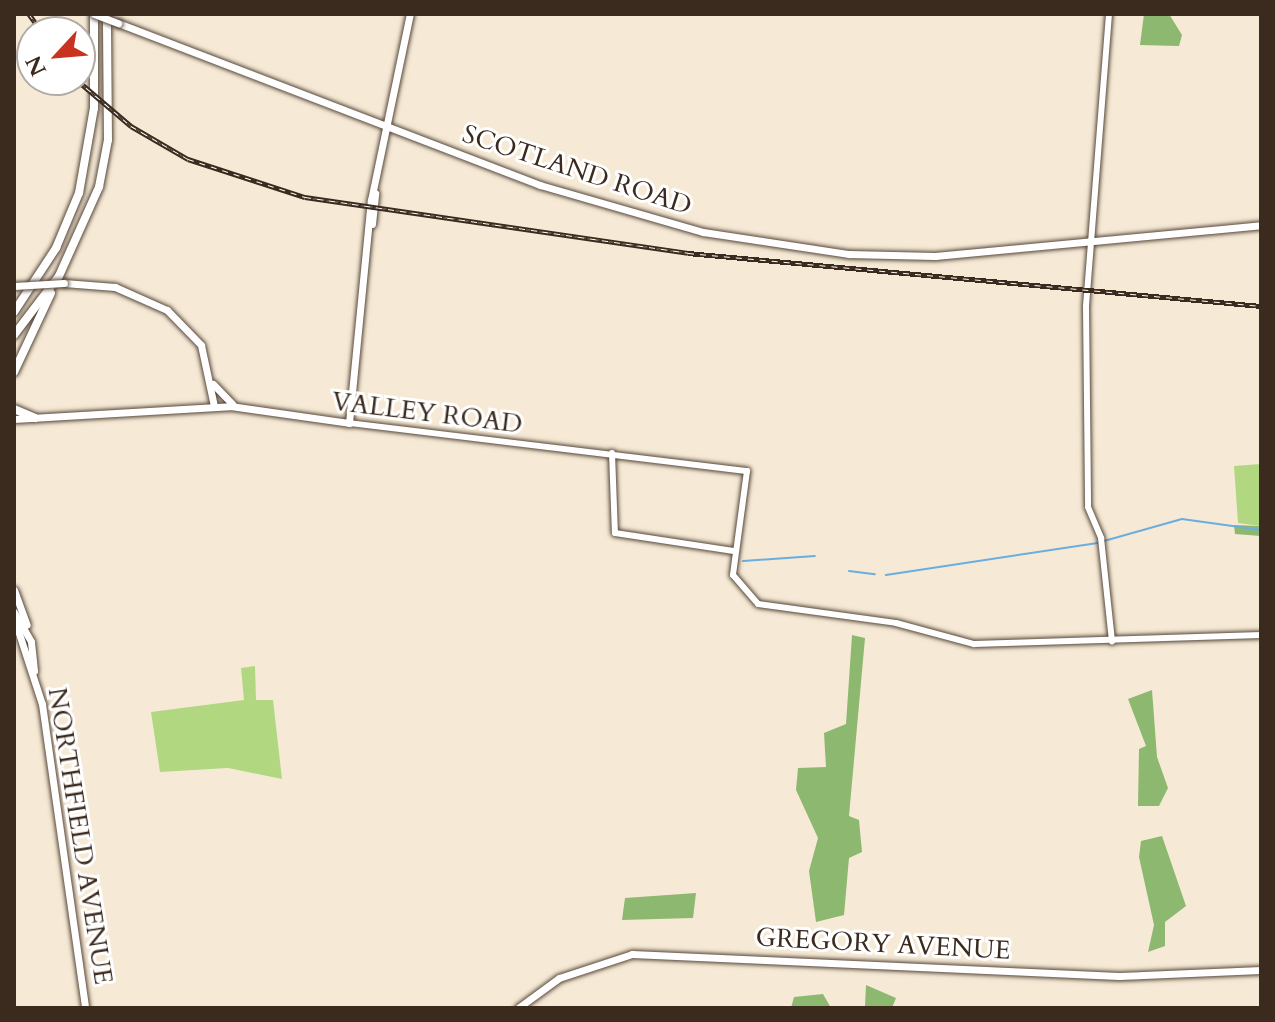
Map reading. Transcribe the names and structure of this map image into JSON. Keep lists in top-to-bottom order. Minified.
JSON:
{"streets":{"main road":["SCOTLAND ROAD","VALLEY ROAD","NORTHFIELD AVENUE","GREGORY AVENUE"]},"north":"bottom left"}
